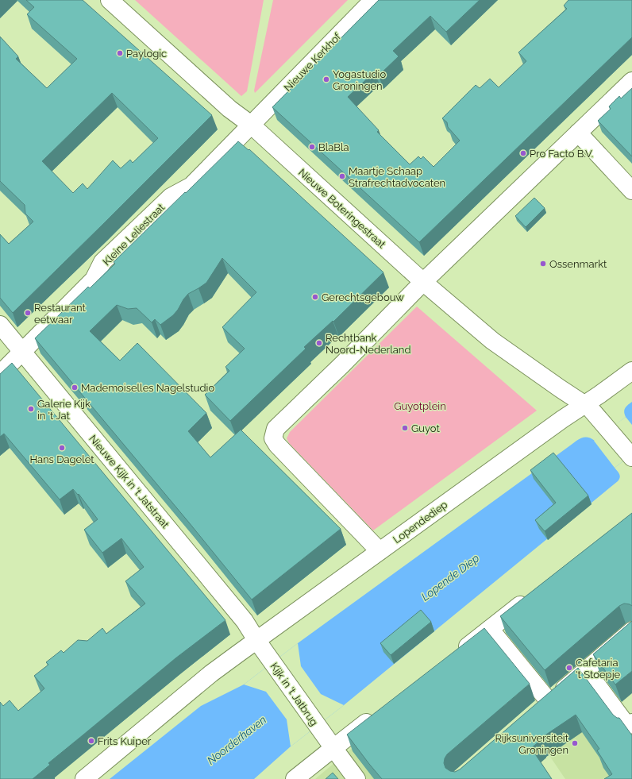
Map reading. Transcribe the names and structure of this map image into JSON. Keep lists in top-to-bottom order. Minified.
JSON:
{"streets":{"street":["Nieuwe Kerkhof","Nieuwe Boteringestraat","Kleine Leliestraat","Nieuwe Kijk in 't Jatstraat","Lopendediep","Kijk in 't Jatbrug"]},"crossings":[["Nieuwe Kerkhof","Nieuwe Boteringestraat"],["Nieuwe Kerkhof","Kleine Leliestraat"],["Nieuwe Boteringestraat","Kleine Leliestraat"],["Nieuwe Boteringestraat","Lopendediep"],["Kleine Leliestraat","Nieuwe Kijk in 't Jatstraat"],["Nieuwe Kijk in 't Jatstraat","Lopendediep"],["Nieuwe Kijk in 't Jatstraat","Kijk in 't Jatbrug"],["Lopendediep","Kijk in 't Jatbrug"]],"water":["Lopende Diep","Noorderhaven"],"parks":["Guyotplein"],"places":["Paylogic","Yogastudio Groningen","BlaBla","Pro Facto B.V.","Maartje Schaap Strafrechtadvocaten","Ossenmarkt","Gerechtsgebouw","Restaurant eetwaar","Rechtbank Noord-Nederland","Mademoiselles Nagelstudio","Galerie Kijk in 't Jat","Guyot","Hans Dagelet","Cafetaria 't Stoepje","Frits Kuiper","Rijksuniversiteit Groningen"]}
